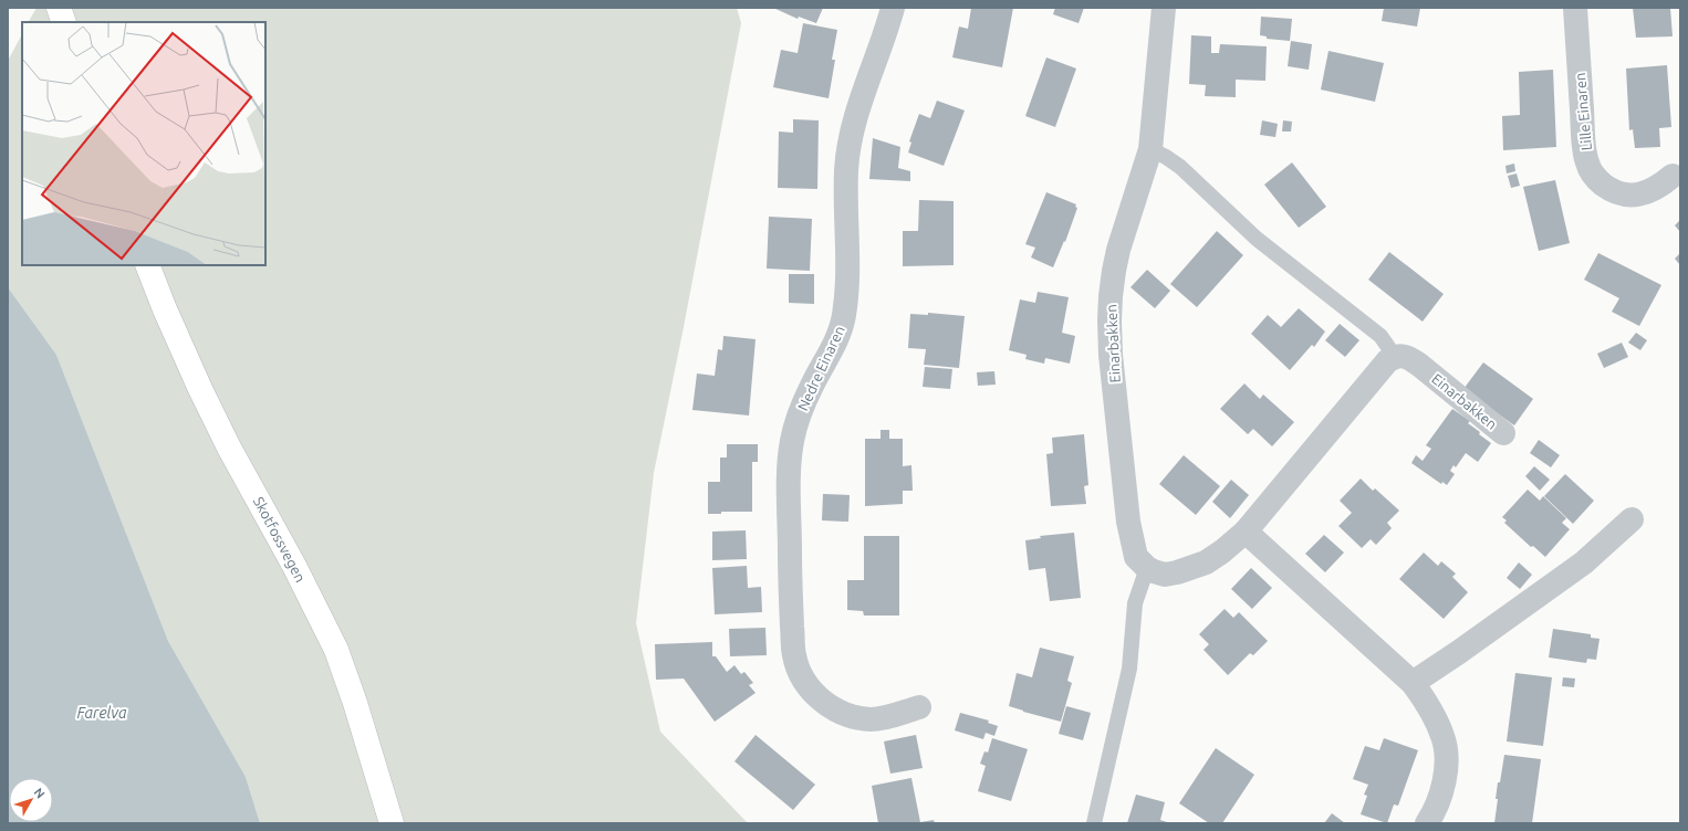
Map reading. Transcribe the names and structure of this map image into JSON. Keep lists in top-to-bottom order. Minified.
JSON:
{"streets":{"main road":["Skotfossvegen"],"street":["Lille Einaren","Einarbakken","Nedre Einaren"]},"water":["Farelva"],"north":"top right"}
